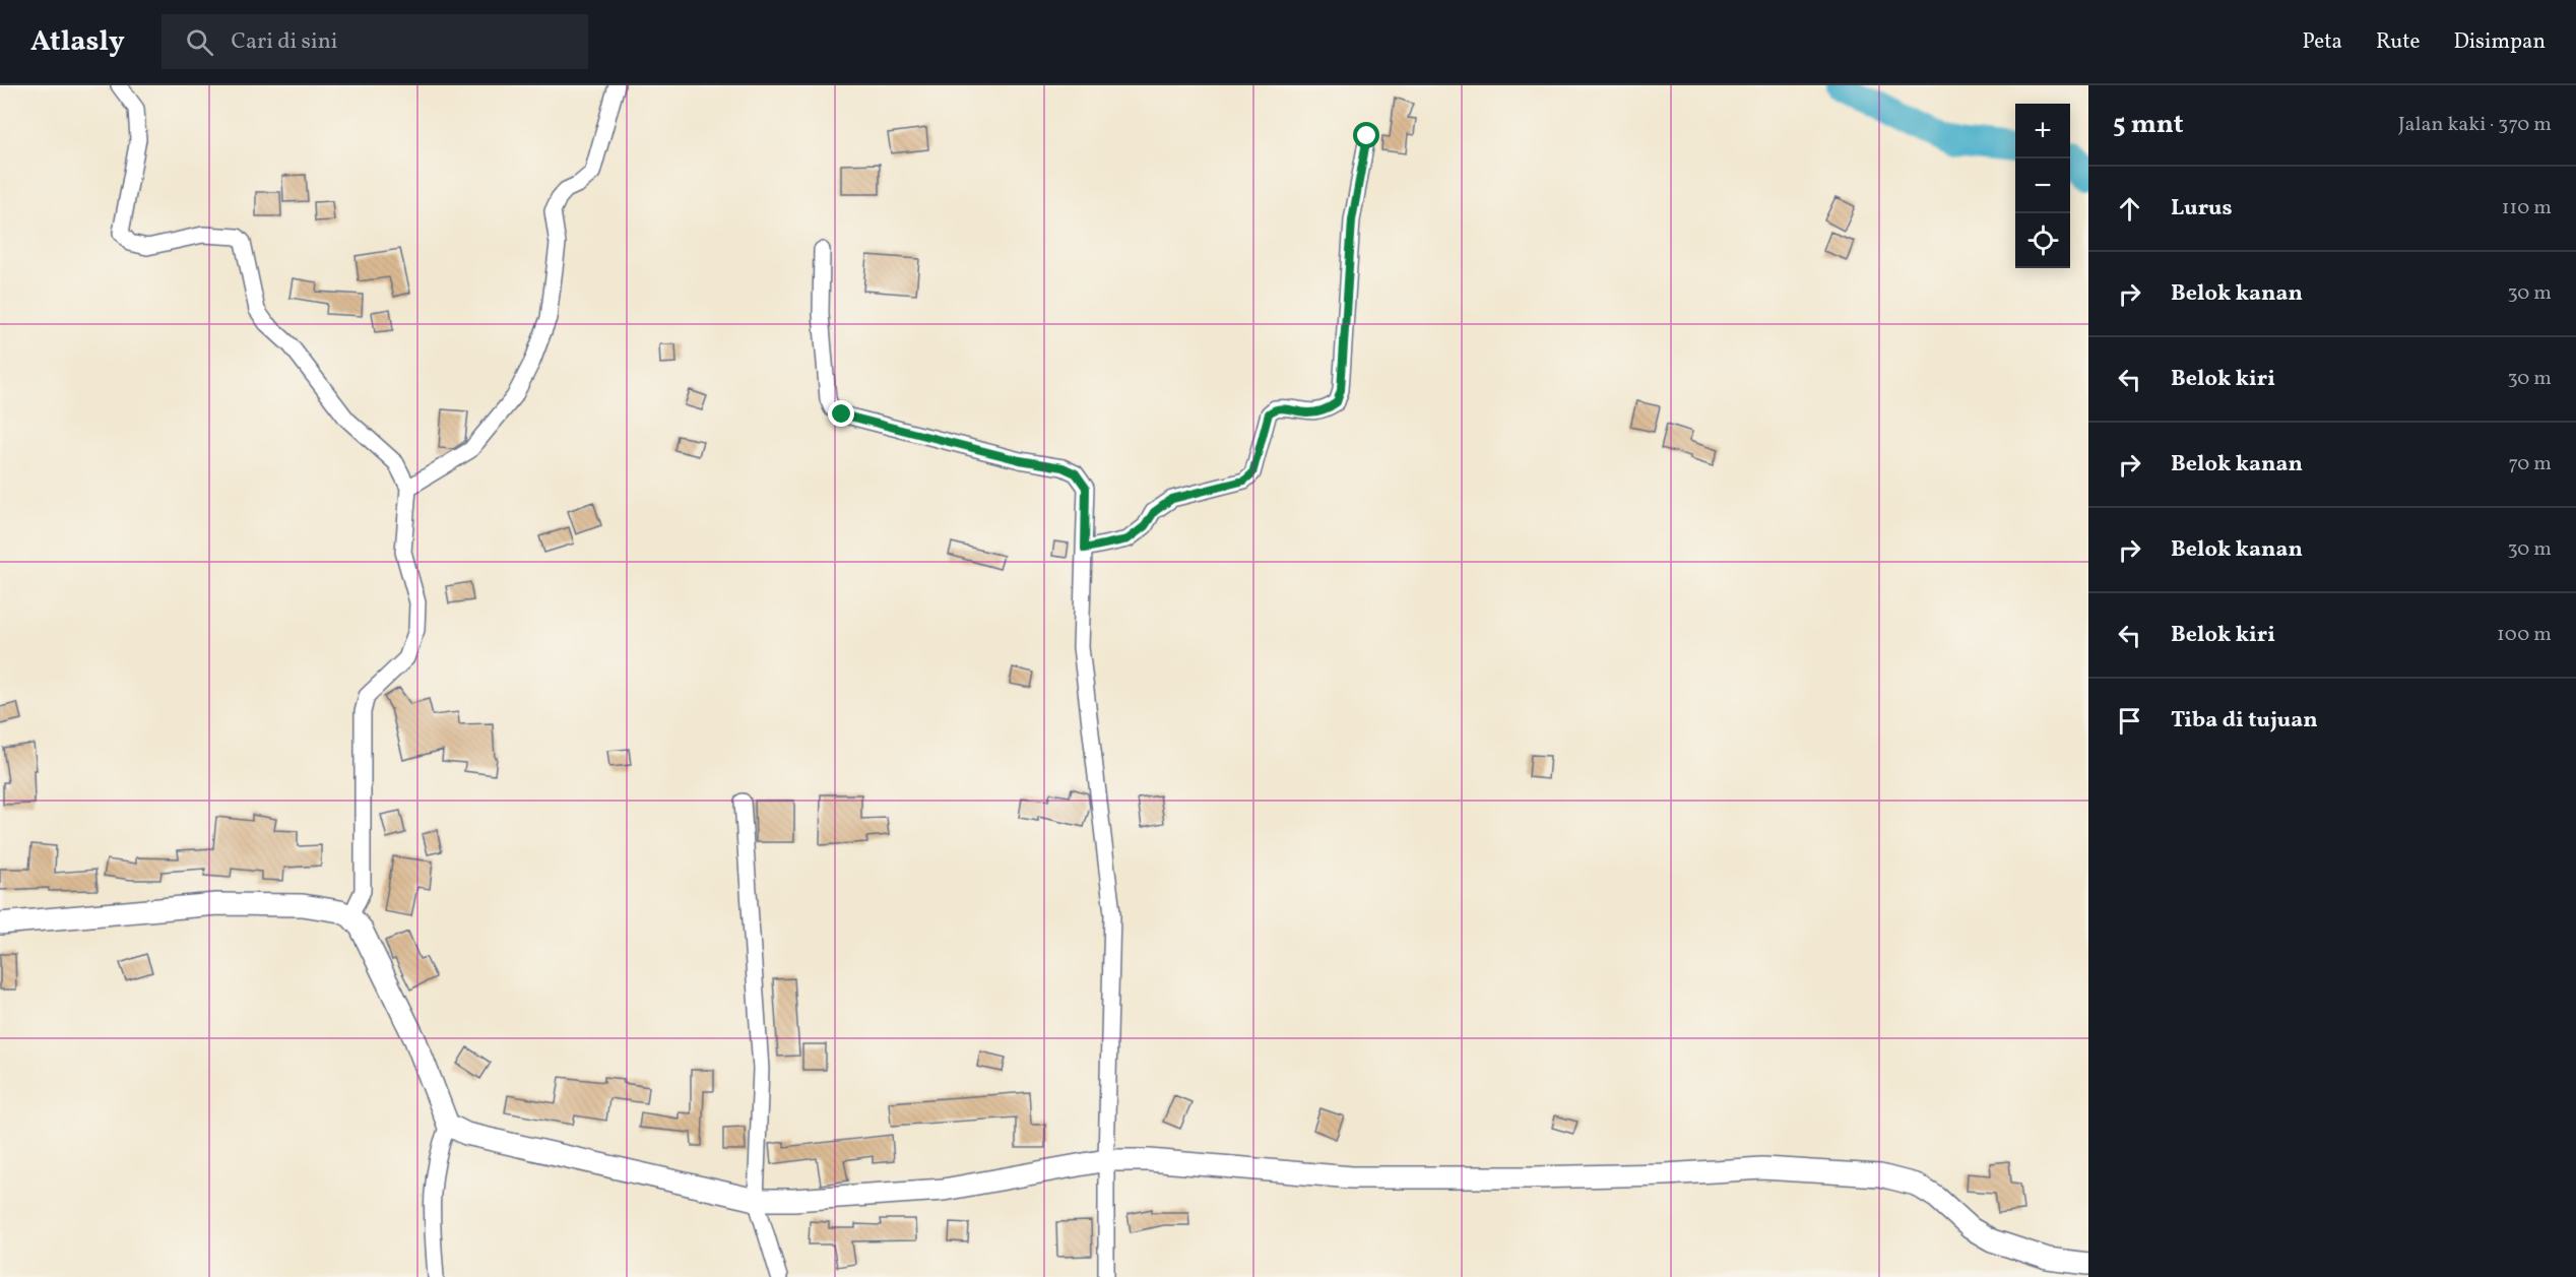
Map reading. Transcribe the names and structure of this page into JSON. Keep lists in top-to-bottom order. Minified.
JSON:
{"page":{"header":"Atlasly","search":"Cari di sini","nav":["Peta","Rute","Disimpan"],"heading":["5 mnt","Jalan kaki · 370 m"],"map_buttons":["+","−"],"list":[["Lurus","110 m"],["Belok kanan","30 m"],["Belok kiri","30 m"],["Belok kanan","70 m"],["Belok kanan","30 m"],["Belok kiri","100 m"],"Tiba di tujuan"]}}
